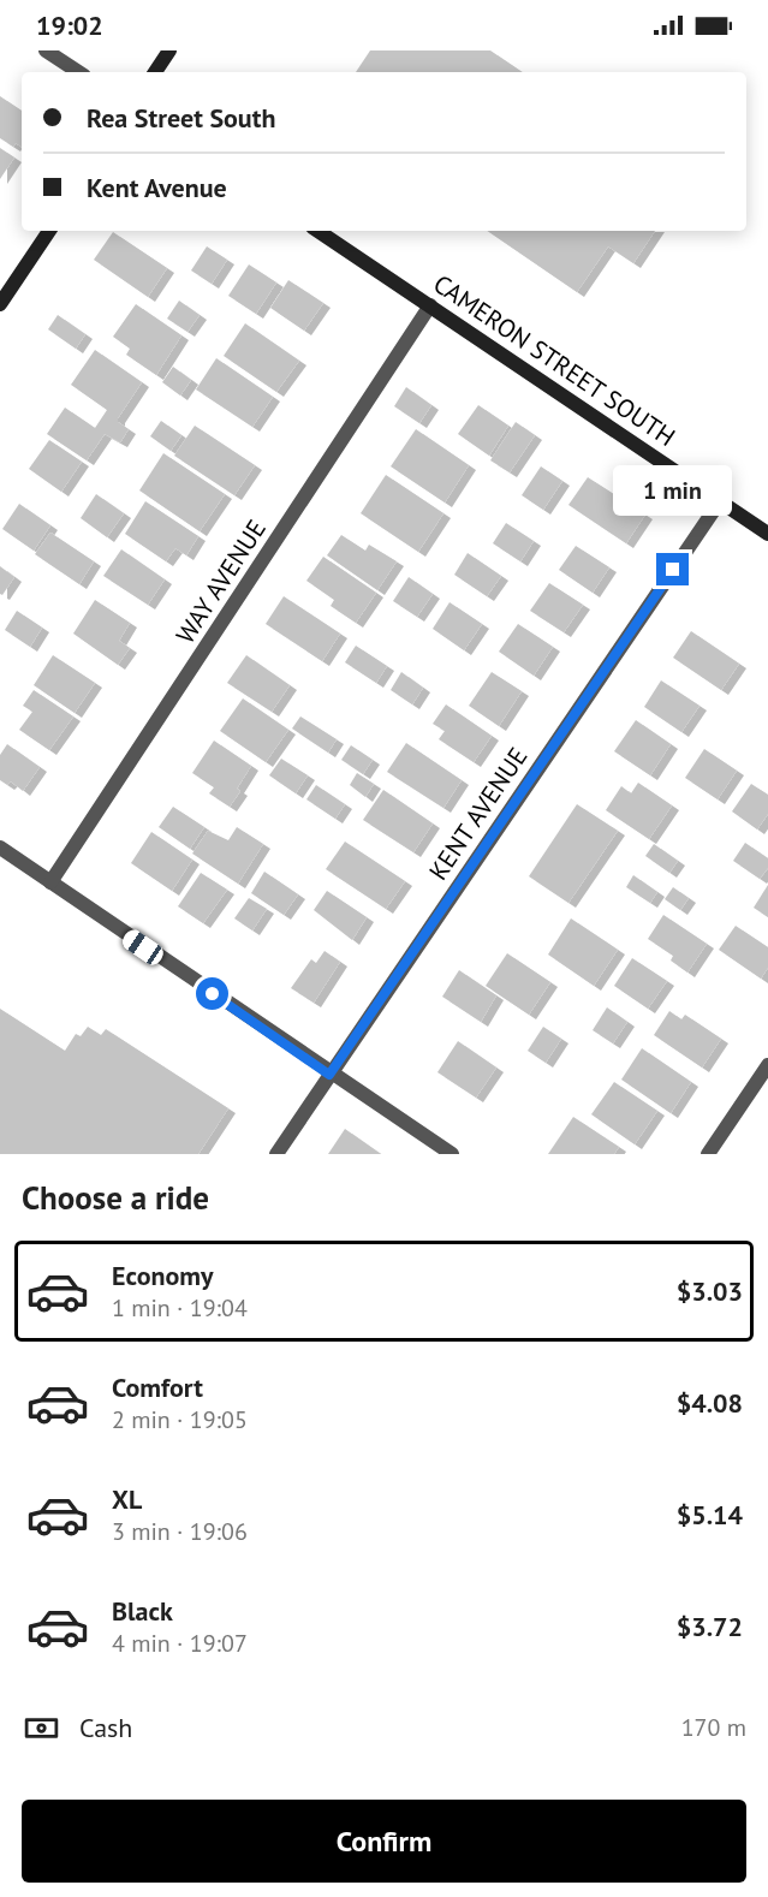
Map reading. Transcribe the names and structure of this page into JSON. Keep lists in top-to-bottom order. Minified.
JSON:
{"streets":{"street":["CAMERON STREET SOUTH","WAY AVENUE","KENT AVENUE"]},"crossings":[["CAMERON STREET SOUTH","WAY AVENUE"],["CAMERON STREET SOUTH","KENT AVENUE"]],"page":{"status":"19:02","banner":["Rea Street South","Kent Avenue"],"bubble":"1 min","heading":"Choose a ride","list":[{"name":"Economy","note":"1 min · 19:04","value":"$3.03"},{"name":"Comfort","note":"2 min · 19:05","value":"$4.08"},{"name":"XL","note":"3 min · 19:06","value":"$5.14"},{"name":"Black","note":"4 min · 19:07","value":"$3.72"}],"pay":["Cash","170 m"],"buttons":"Confirm"}}
